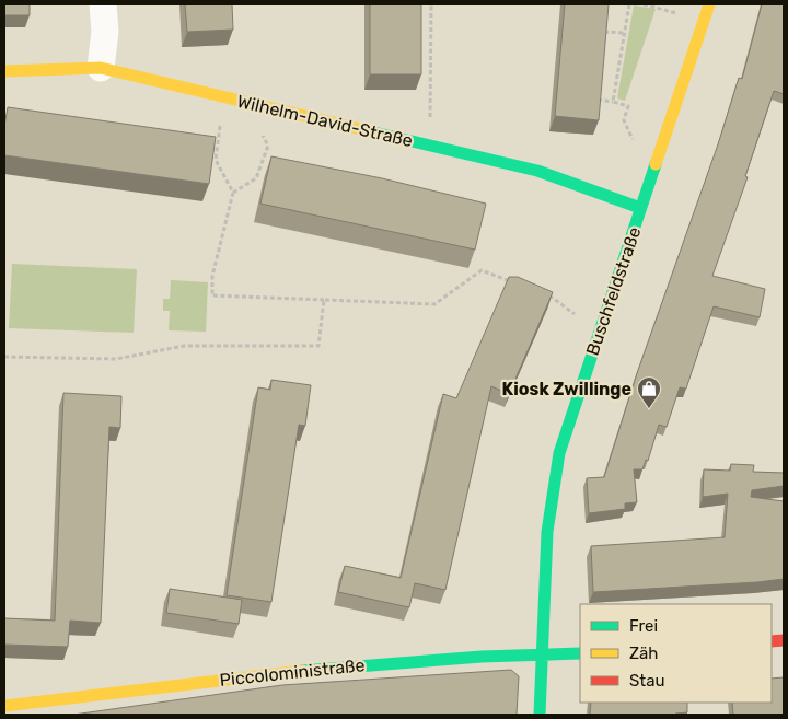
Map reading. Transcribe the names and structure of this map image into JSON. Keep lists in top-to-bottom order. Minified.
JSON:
{"streets":{"street":["Wilhelm-David-Straße","Buschfeldstraße","Piccoloministraße"]},"crossings":[["Wilhelm-David-Straße","Buschfeldstraße"],["Buschfeldstraße","Piccoloministraße"]],"places":{"shop":["Kiosk Zwillinge"]},"legend":["Frei","Zäh","Stau"]}
